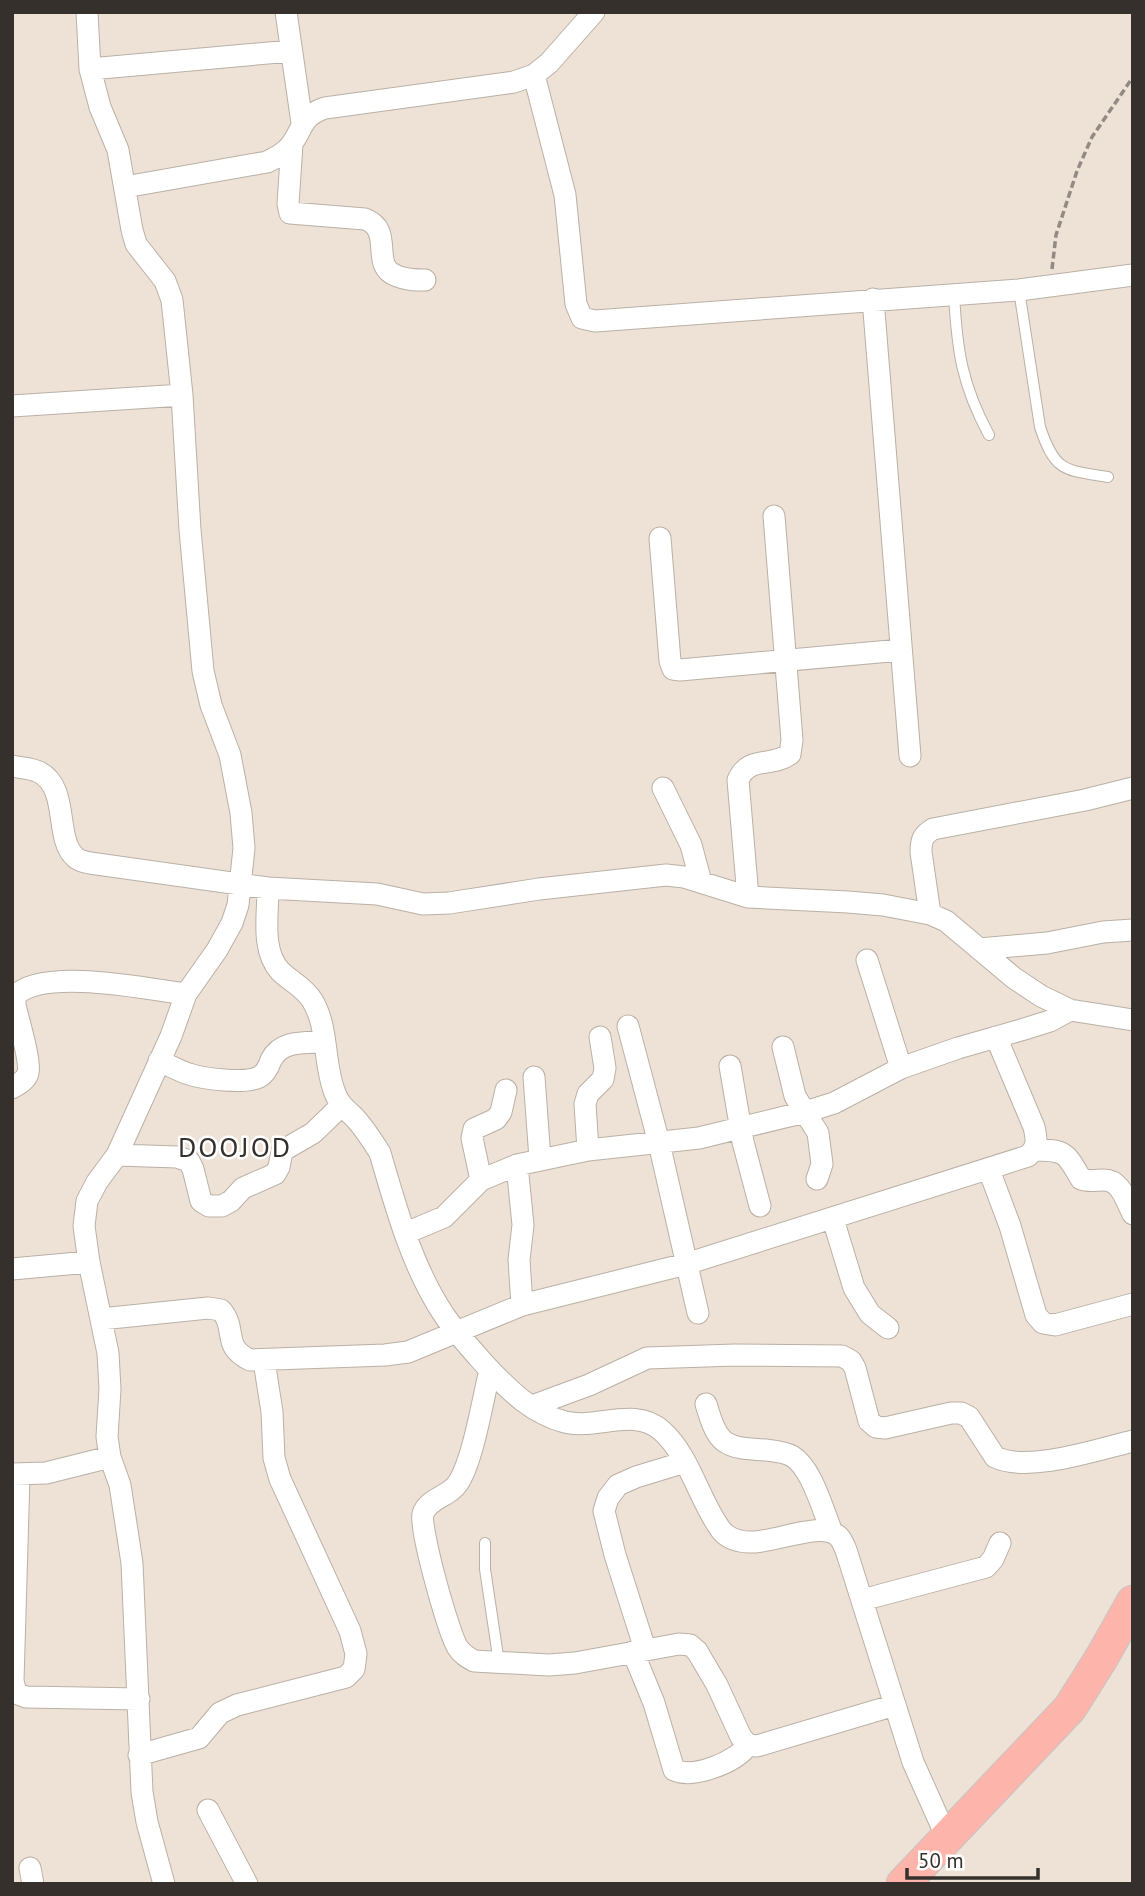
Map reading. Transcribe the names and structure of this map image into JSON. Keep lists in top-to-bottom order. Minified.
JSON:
{"districts":["DOOJOD"],"scale_bar":"50 m"}
